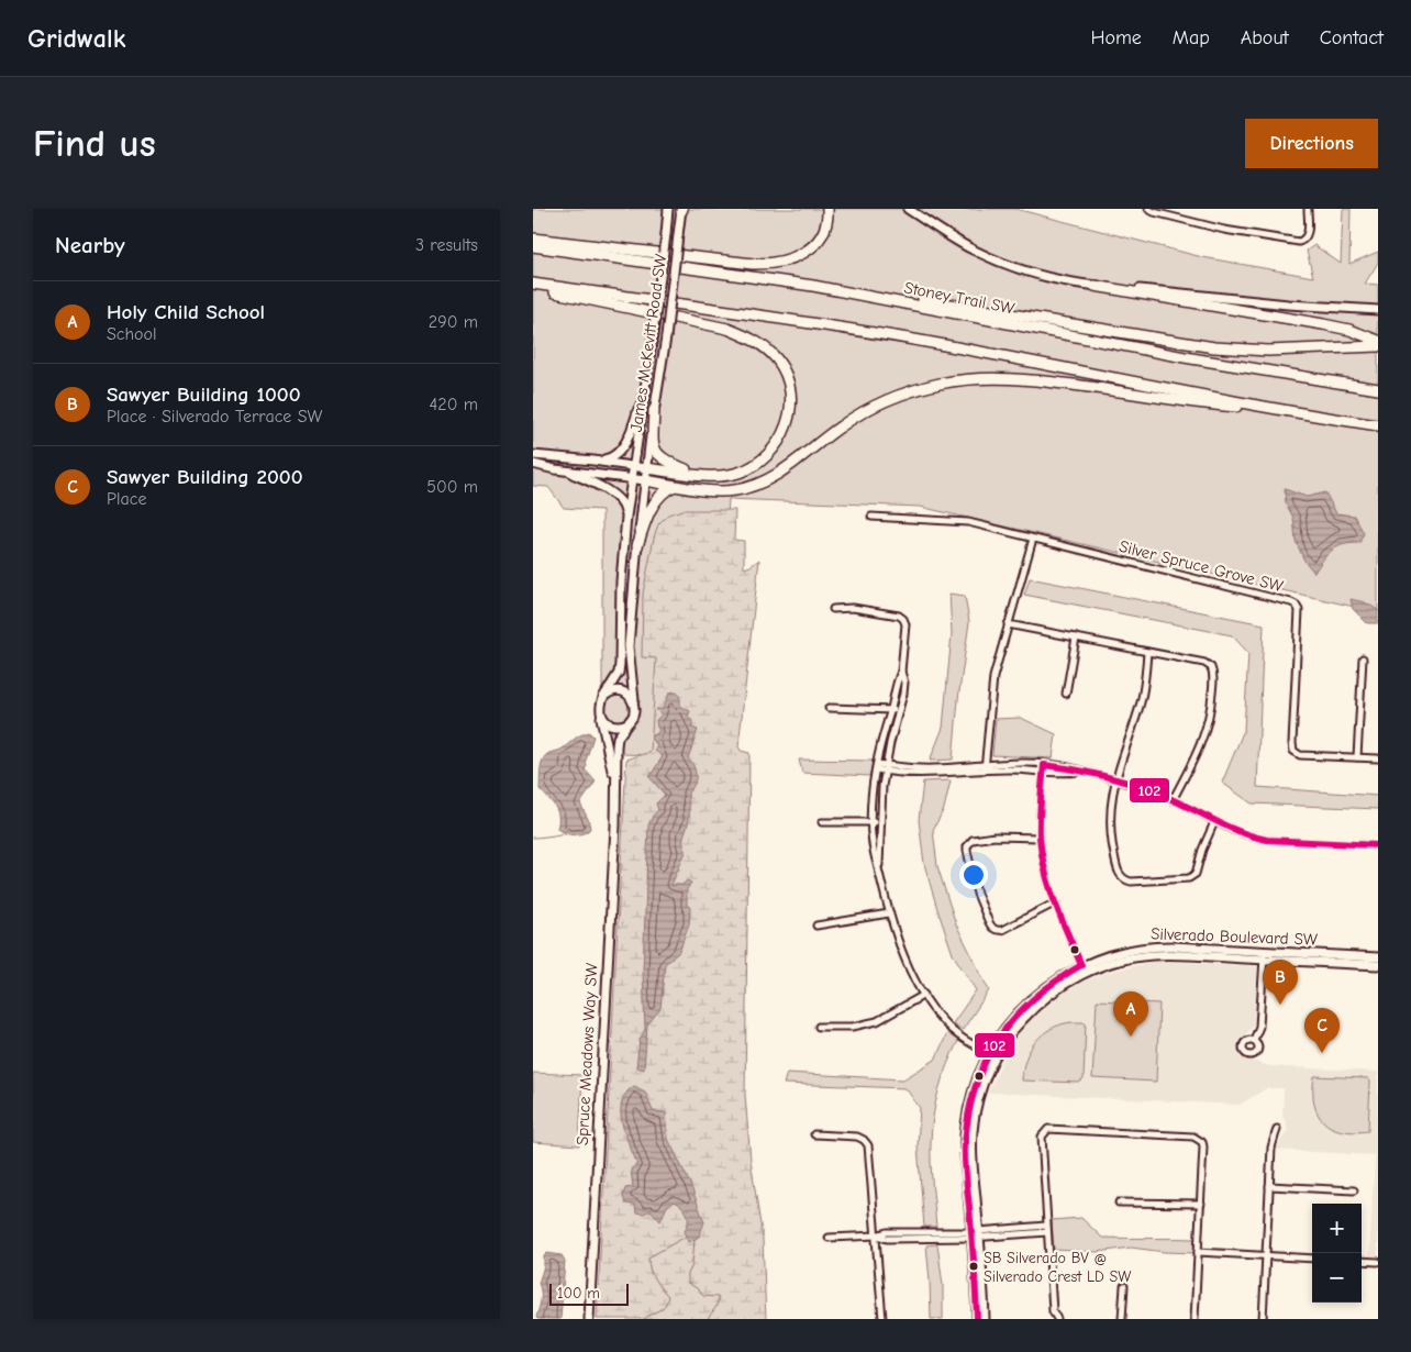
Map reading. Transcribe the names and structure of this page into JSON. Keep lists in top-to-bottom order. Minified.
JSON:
{"streets":{"highway":["Stoney Trail SW"],"main road":["James McKevitt Road SW","Silverado Boulevard SW","Spruce Meadows Way SW"],"street":["Silver Spruce Grove SW"]},"places":["SB Silverado BV @ Silverado Crest LD SW"],"lines":["transit line 102"],"scale_bar":"100 m","page":{"header":"Gridwalk","nav":["Home","Map","About","Contact"],"buttons":"Directions","title":"Find us","heading":["Nearby","3 results"],"list":[{"mark":"A","name":"Holy Child School","note":"School","value":"290 m"},{"mark":"B","name":"Sawyer Building 1000","note":"Place · Silverado Terrace SW","value":"420 m"},{"mark":"C","name":"Sawyer Building 2000","note":"Place","value":"500 m"}],"pins":["B","A","C"],"map_buttons":["+","−"],"scale":"100 m"}}
